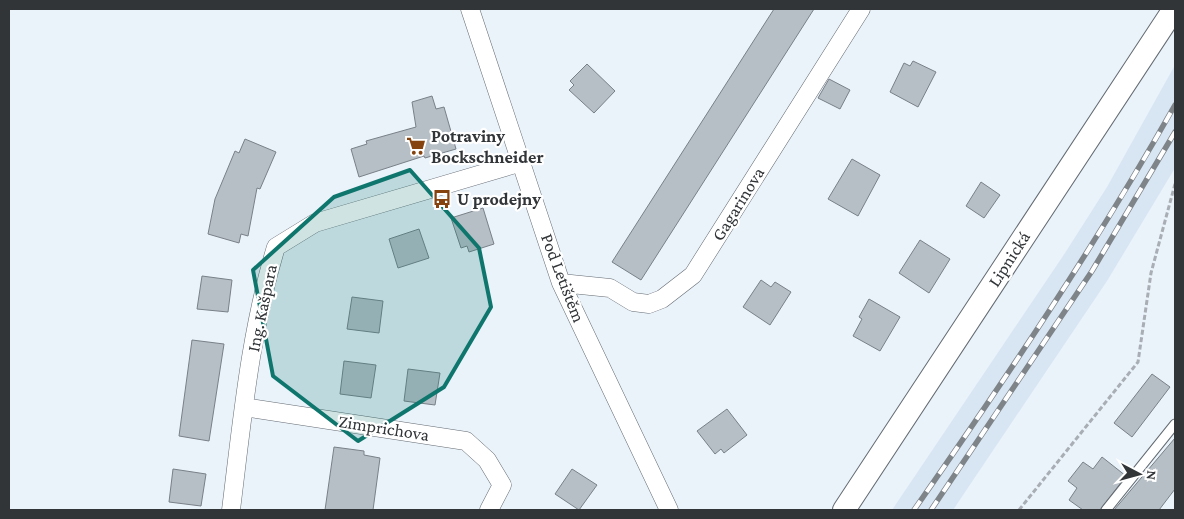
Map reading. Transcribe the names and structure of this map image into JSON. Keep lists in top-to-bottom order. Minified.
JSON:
{"streets":{"street":["Gagarinova","Lipnická","Pod Letištěm","Ing. Kašpara","Zimprichova"]},"crossings":[["Gagarinova","Pod Letištěm"],["Pod Letištěm","Ing. Kašpara"],["Ing. Kašpara","Zimprichova"]],"places":{"supermarket":["Potraviny Bockschneider"],"bus stop":["U prodejny"]},"north":"right"}
